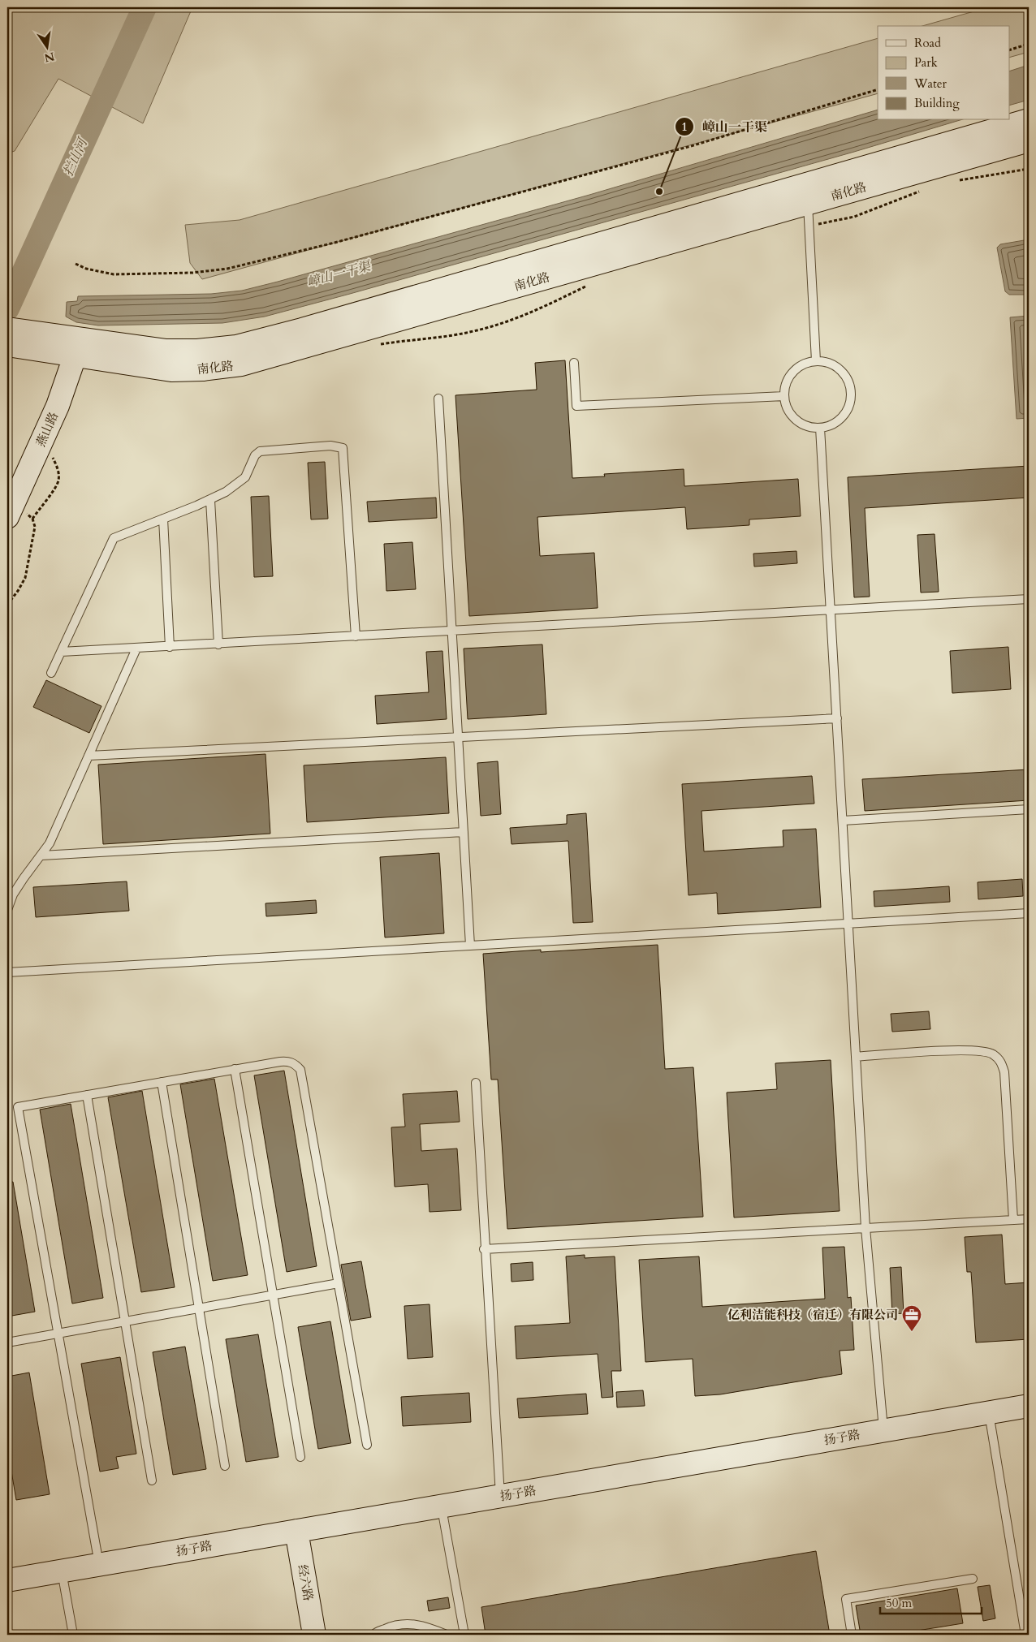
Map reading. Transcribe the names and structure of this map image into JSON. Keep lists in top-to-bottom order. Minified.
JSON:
{"streets":{"street":["南化路","燕山路","扬子路","经六路"]},"crossings":[["南化路","燕山路"],["扬子路","经六路"]],"water":["拦山河","嶂山一干渠"],"places":{"other":["嶂山一干渠"],"office":["亿利洁能科技（宿迁）有限公司"]},"legend":["Road","Park","Water","Building"],"scale_bar":"50 m","north":"bottom"}
